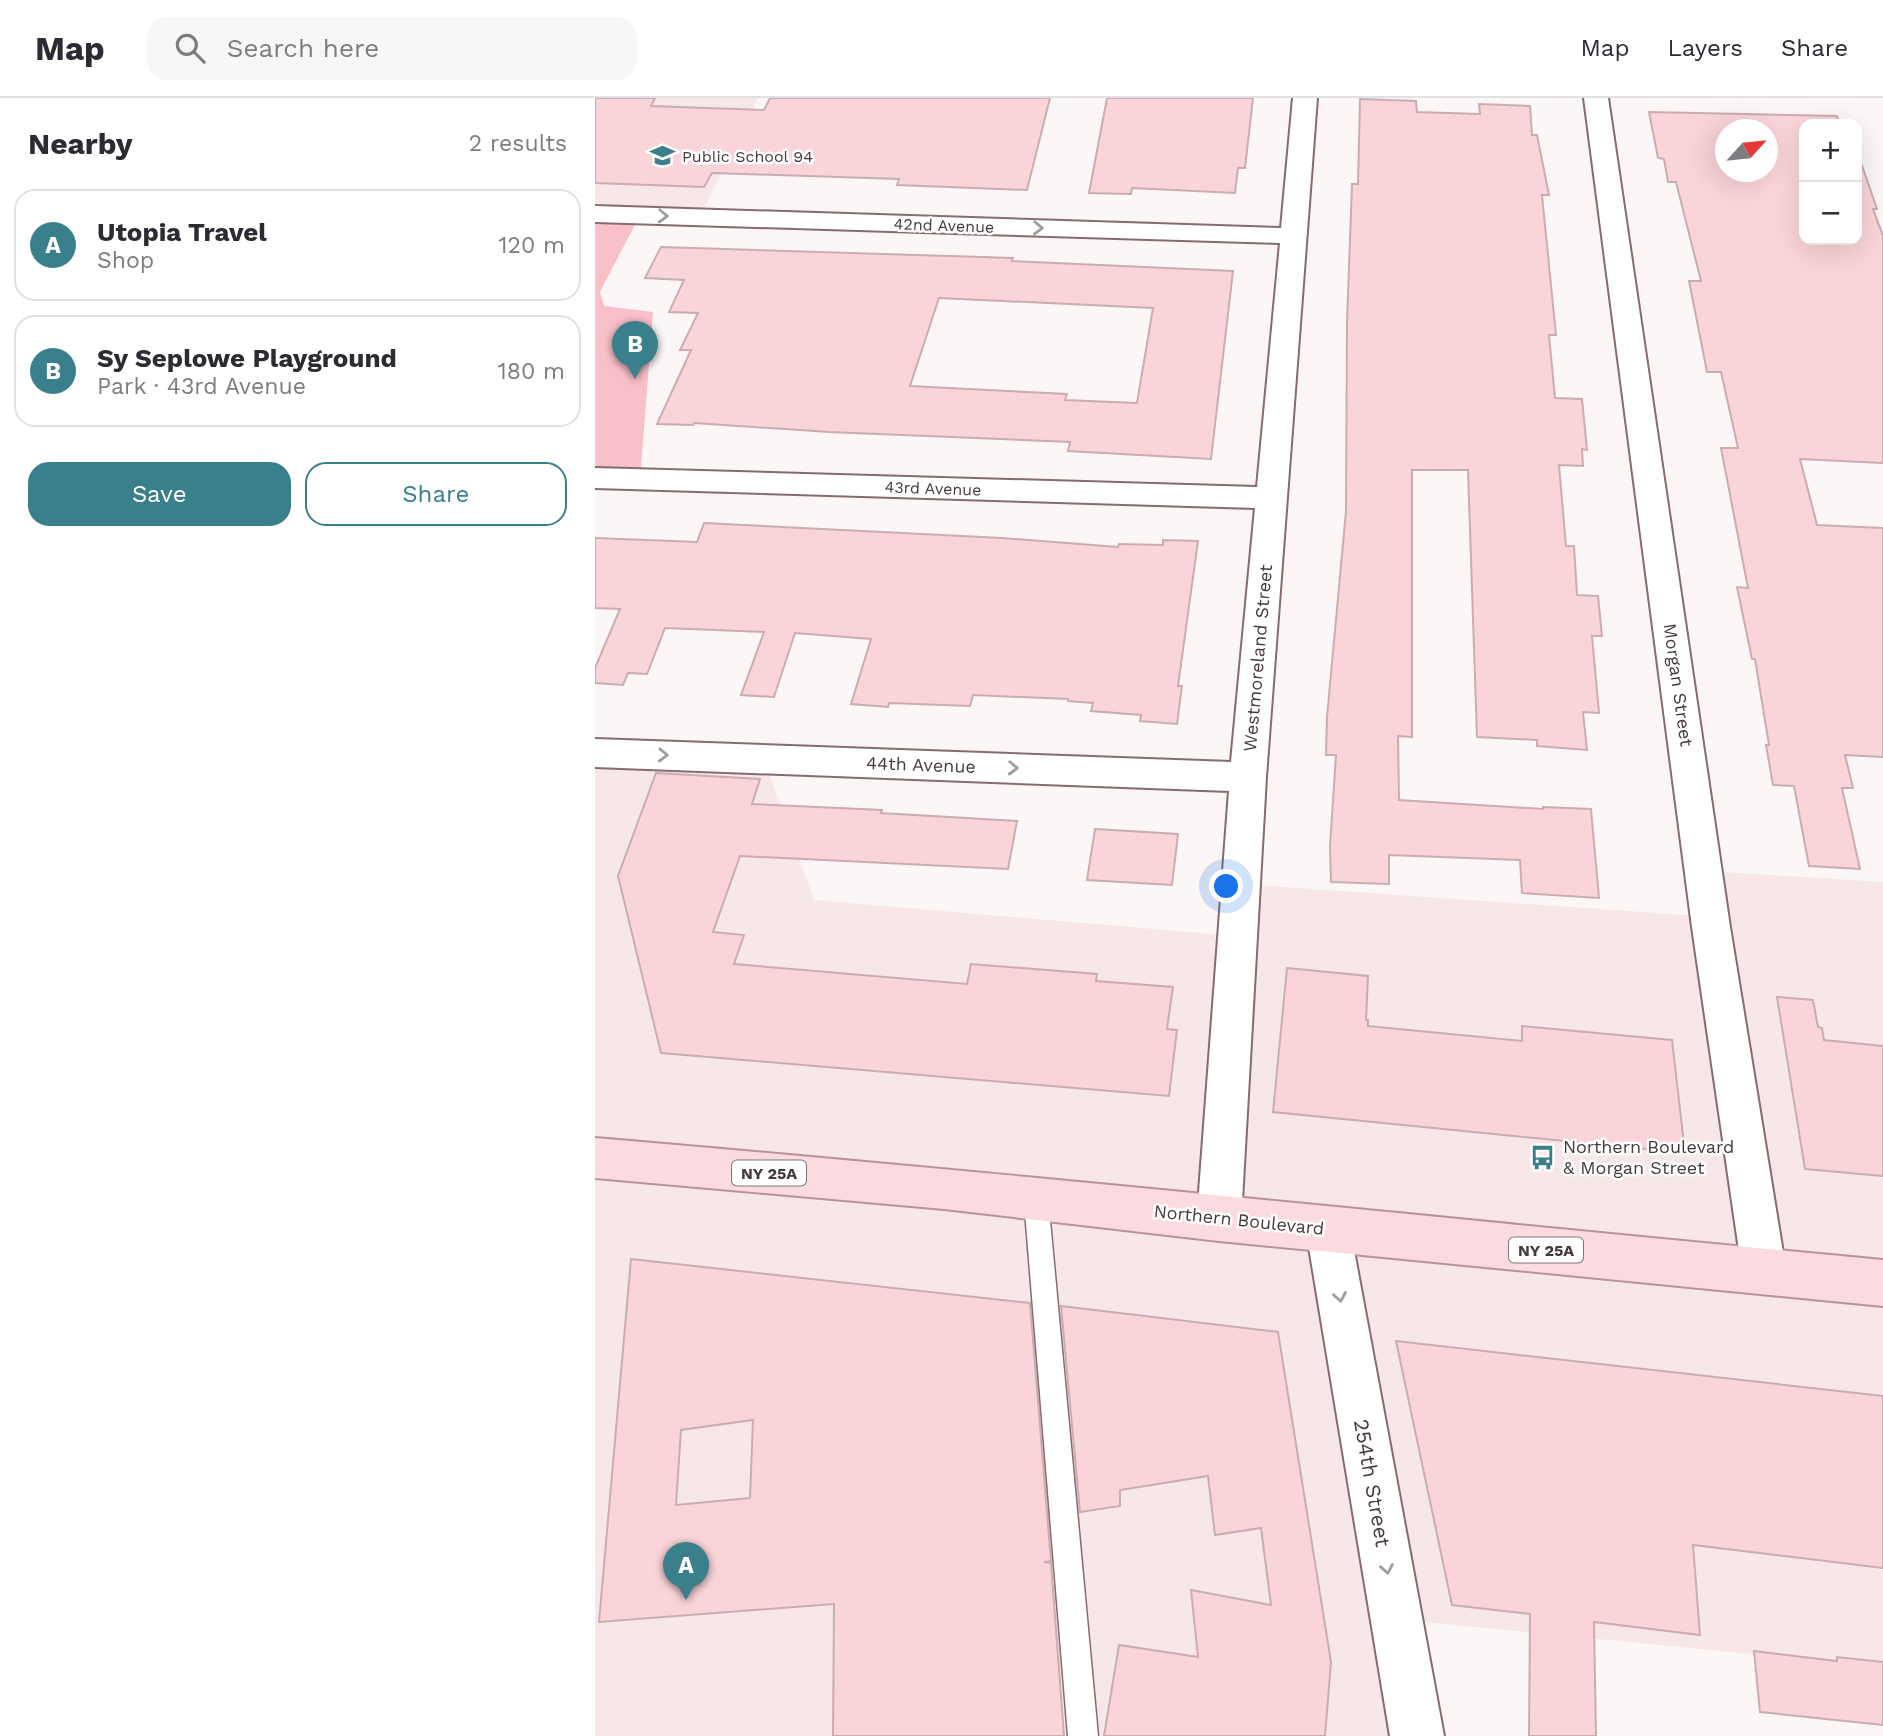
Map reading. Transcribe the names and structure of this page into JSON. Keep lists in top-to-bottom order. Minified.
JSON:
{"streets":{"main road":["NY 25A","Northern Boulevard"],"street":["42nd Avenue","43rd Avenue","Westmoreland Street","Morgan Street","44th Avenue","254th Street"]},"crossings":[["42nd Avenue","Westmoreland Street"],["43rd Avenue","Westmoreland Street"],["Westmoreland Street","44th Avenue"],["Westmoreland Street","Northern Boulevard"],["Morgan Street","Northern Boulevard"],["Northern Boulevard","254th Street"]],"one_way":["42nd Avenue","44th Avenue","254th Street"],"places":{"school or university":["Public School 94"],"bus stop":["Northern Boulevard & Morgan Street"]},"north":"top right","page":{"header":"Map","search":"Search here","nav":["Map","Layers","Share"],"heading":["Nearby","2 results"],"map_buttons":["+","−"],"list":[{"mark":"A","name":"Utopia Travel","note":"Shop","value":"120 m"},{"mark":"B","name":"Sy Seplowe Playground","note":"Park · 43rd Avenue","value":"180 m"}],"pins":["B","A"],"buttons":["Save","Share"]}}
